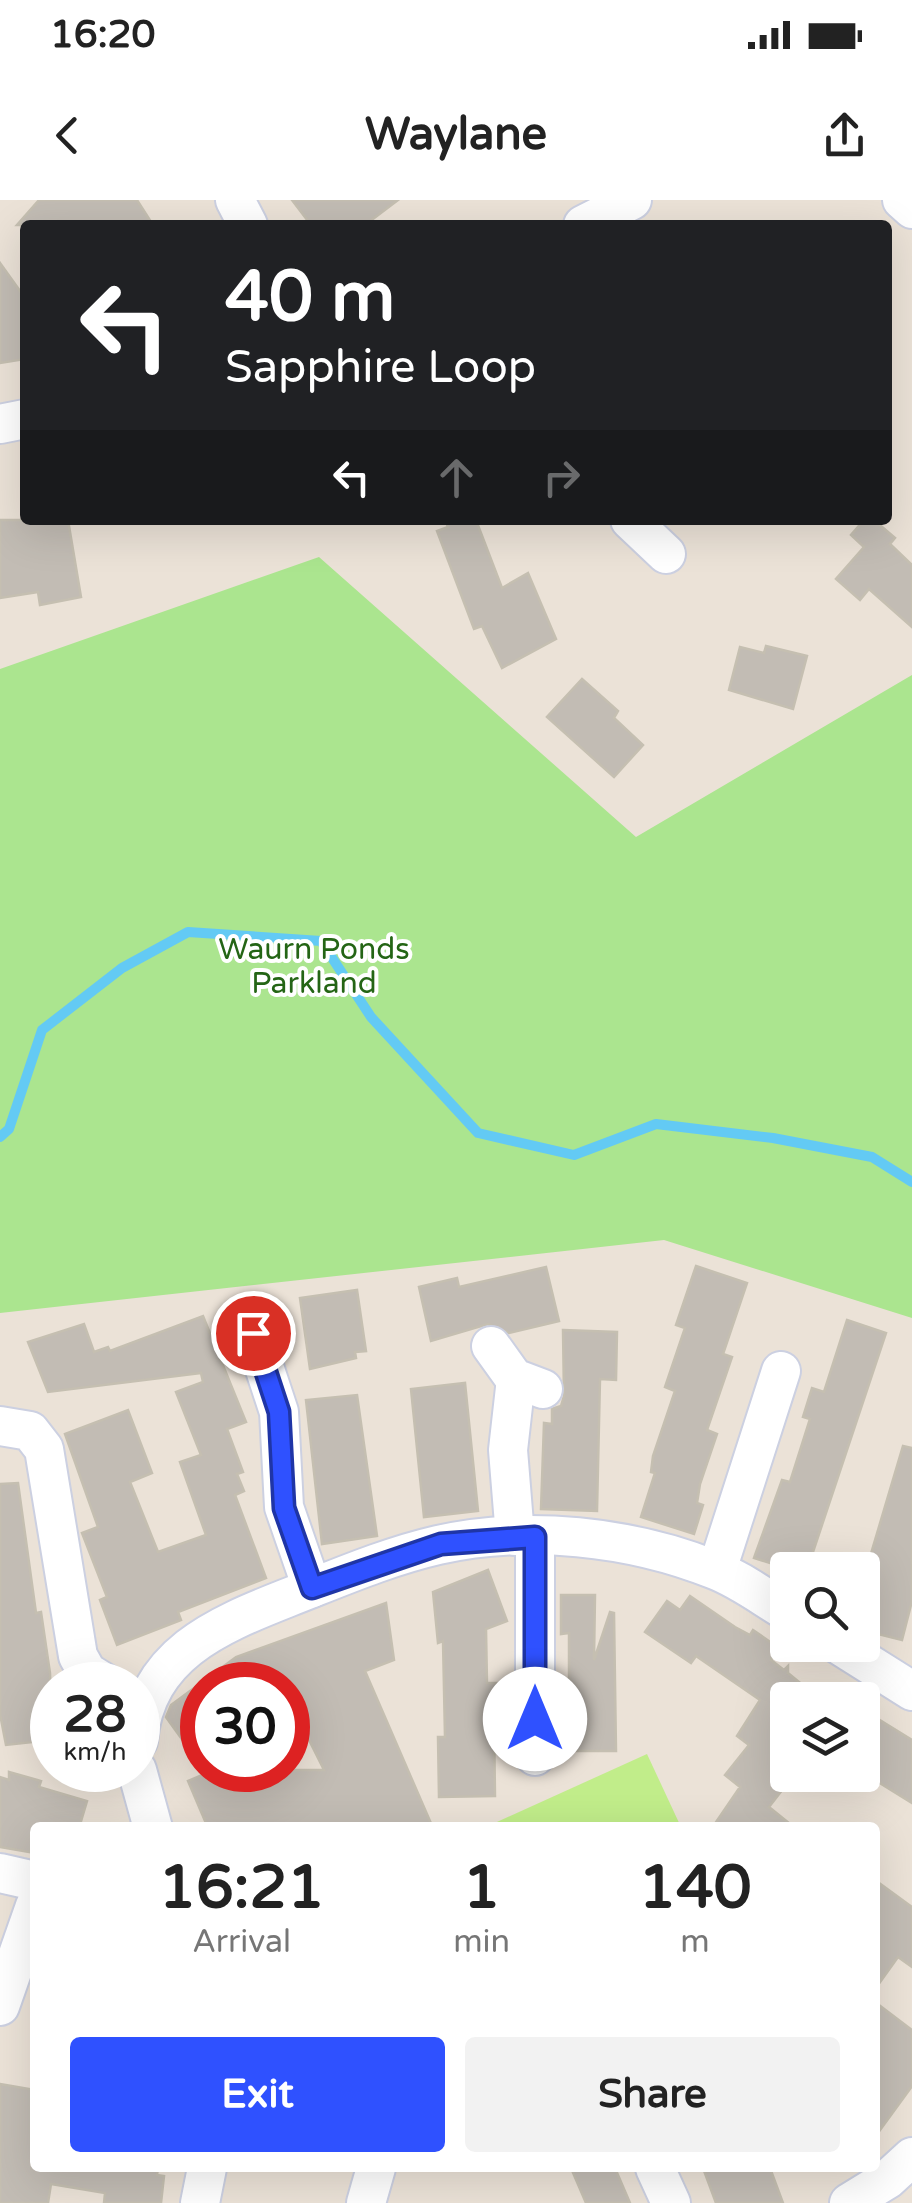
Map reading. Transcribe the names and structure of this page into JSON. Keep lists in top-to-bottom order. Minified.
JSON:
{"parks":["Waurn Ponds Parkland"],"page":{"status":"16:20","header":"Waylane","turn":["40 m","Sapphire Loop"],"speed":"28 km/h","limit":"30","eta":["16:21","Arrival","1","min","140","m"],"buttons":["Exit","Share"]}}
